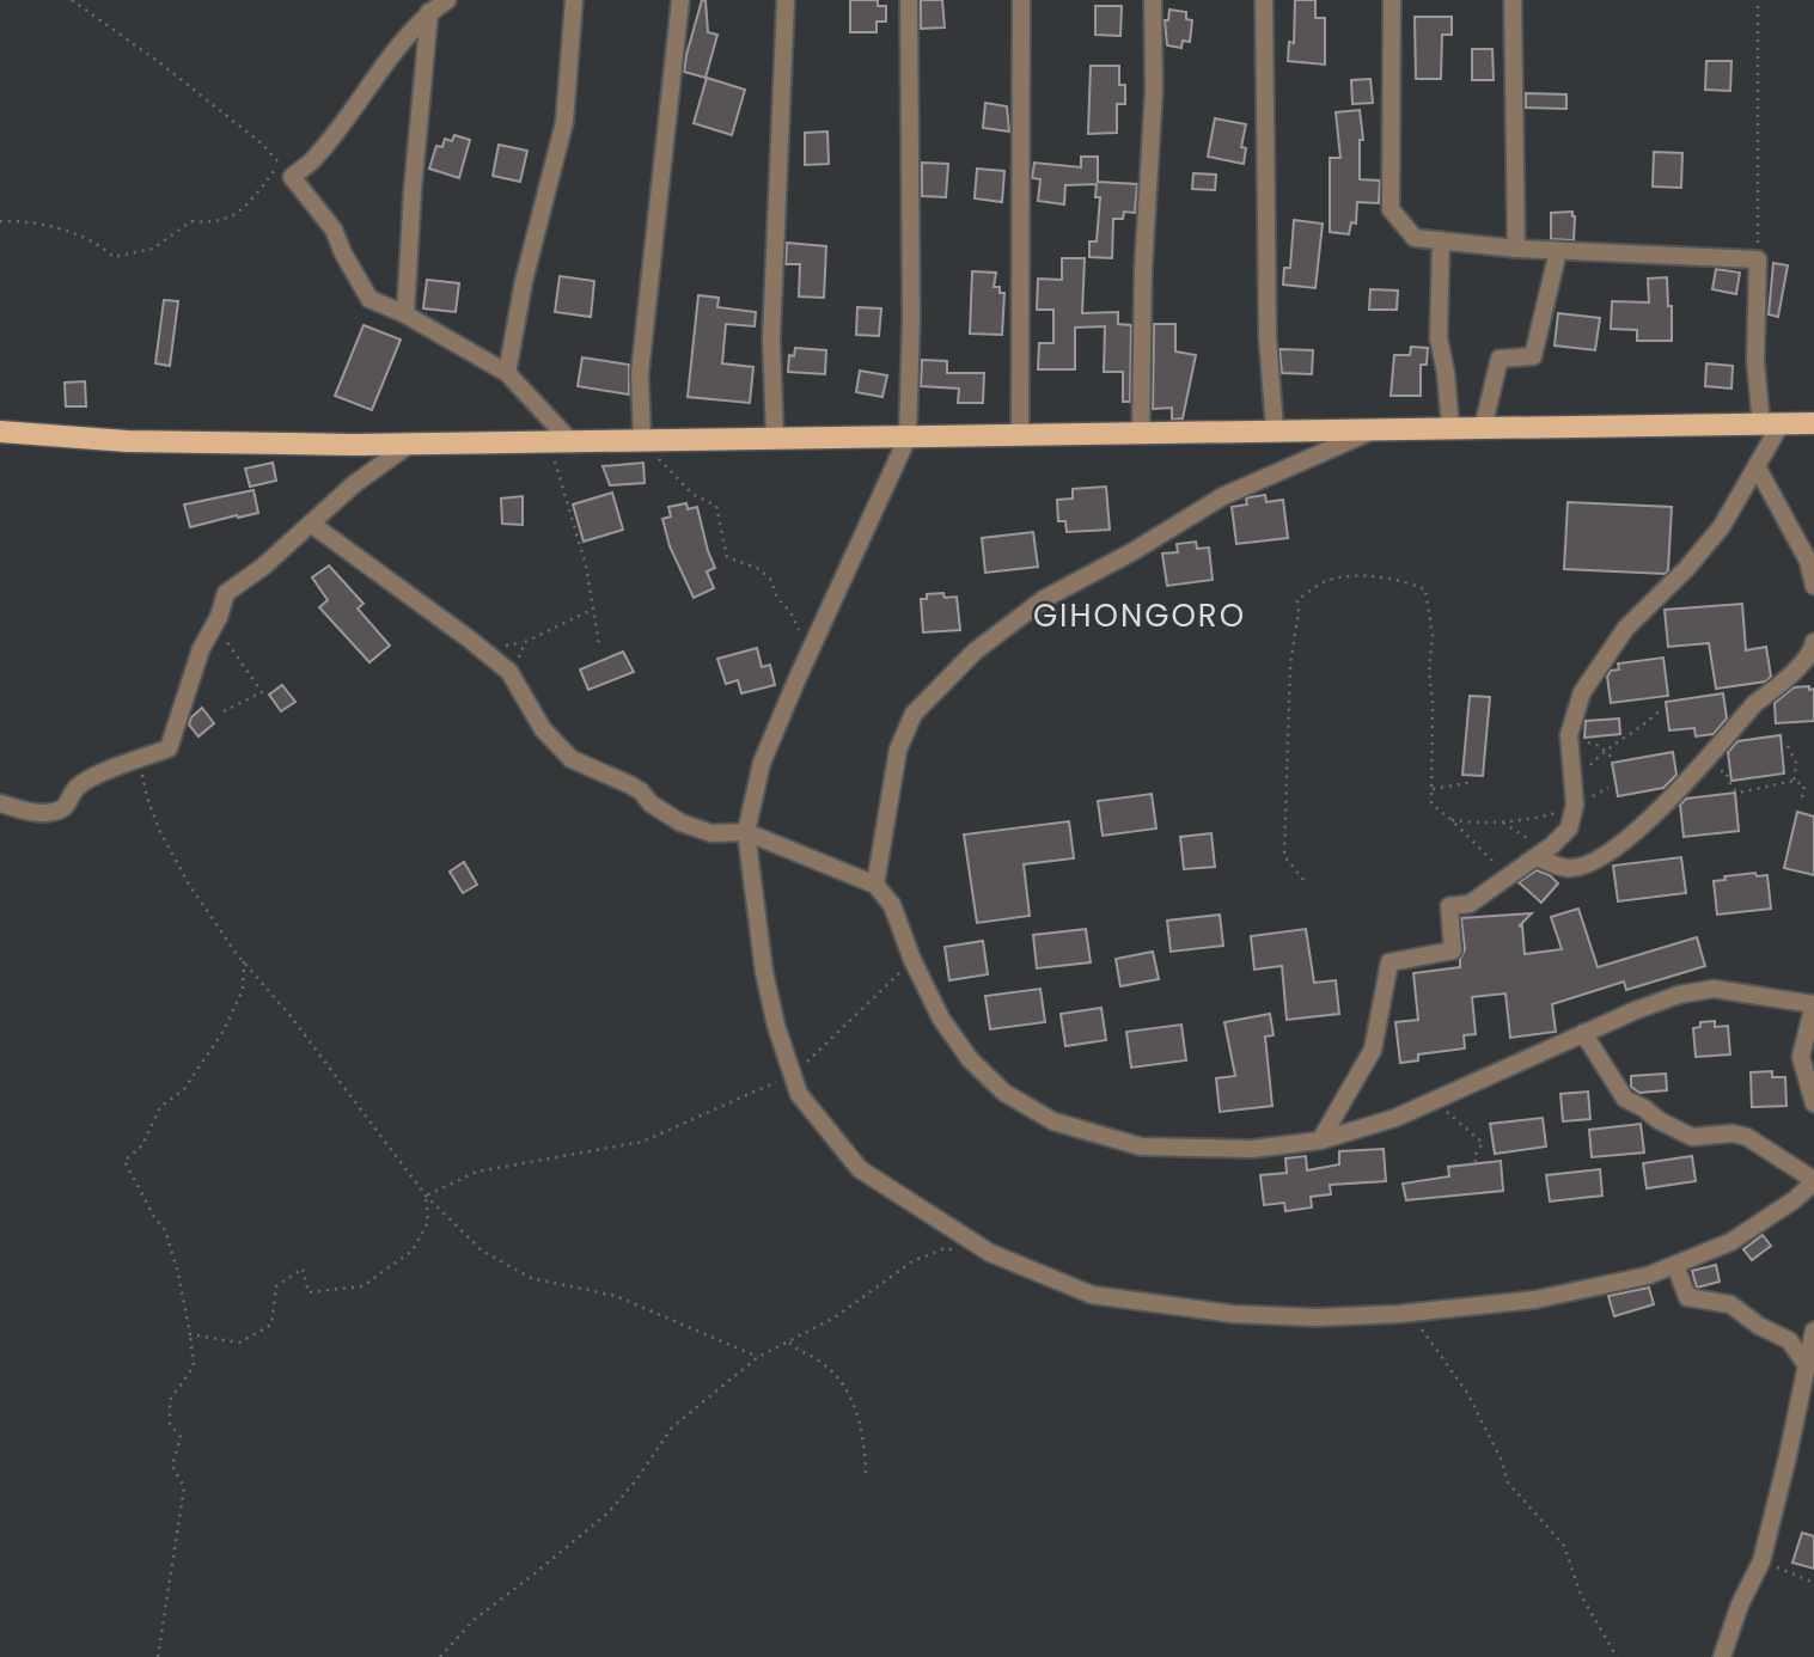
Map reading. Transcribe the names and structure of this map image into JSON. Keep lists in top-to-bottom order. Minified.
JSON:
{"districts":["GIHONGORO"]}
